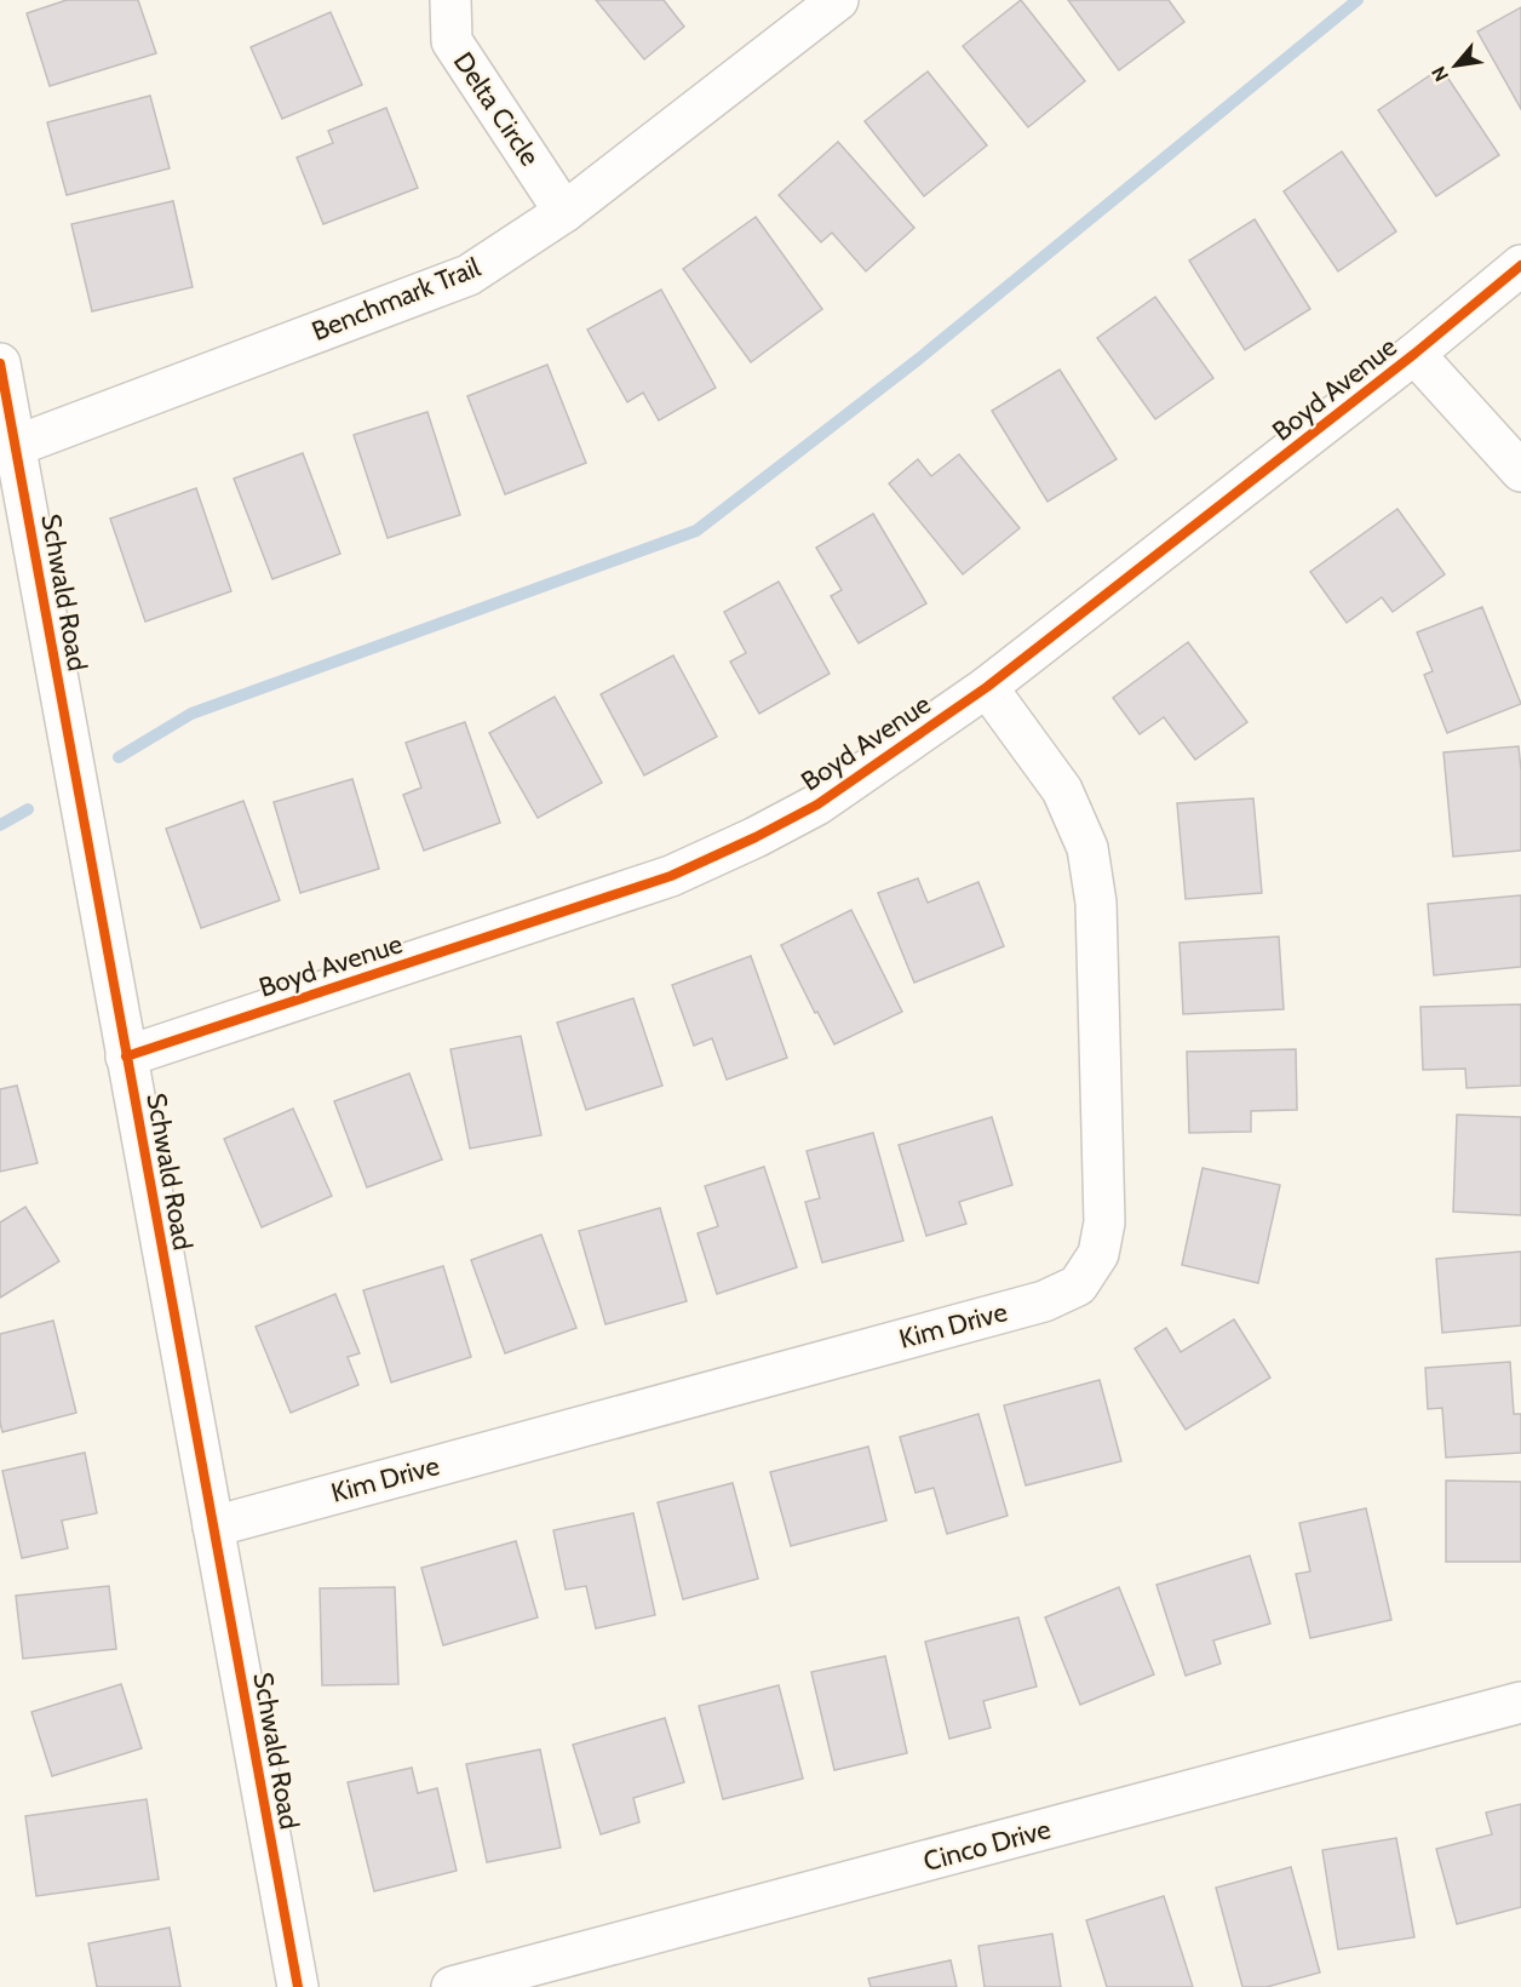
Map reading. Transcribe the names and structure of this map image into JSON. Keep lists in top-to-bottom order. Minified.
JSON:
{"streets":{"street":["Delta Circle","Benchmark Trail","Boyd Avenue","Schwald Road","Kim Drive","Cinco Drive"]},"crossings":[["Delta Circle","Benchmark Trail"],["Benchmark Trail","Schwald Road"],["Boyd Avenue","Schwald Road"],["Boyd Avenue","Kim Drive"],["Schwald Road","Kim Drive"]],"north":"bottom left"}
